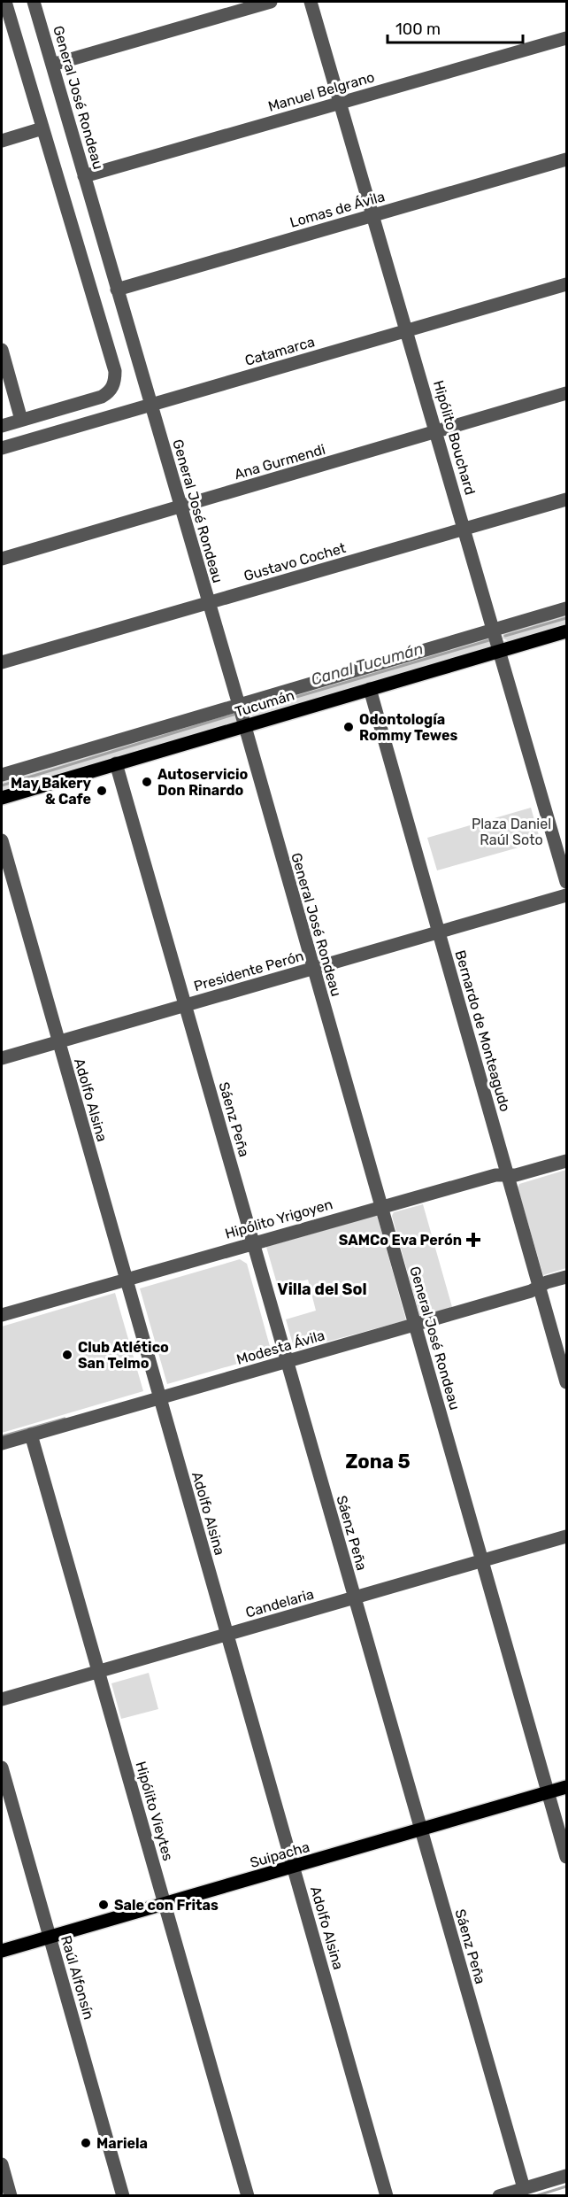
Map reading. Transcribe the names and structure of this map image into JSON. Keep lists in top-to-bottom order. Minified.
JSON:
{"streets":{"main road":["Tucumán","Suipacha"],"street":["Manuel Belgrano","General José Rondeau","Lomas de Ávila","Catamarca","Hipólito Bouchard","Ana Gurmendi","Gustavo Cochet","Presidente Perón","Bernardo de Monteagudo","Adolfo Alsina","Sáenz Peña","Hipólito Yrigoyen","Modesta Ávila","Candelaria","Hipólito Vieytes","Raúl Alfonsín"]},"crossings":[["Manuel Belgrano","General José Rondeau"],["Manuel Belgrano","Hipólito Bouchard"],["General José Rondeau","Lomas de Ávila"],["General José Rondeau","Catamarca"],["General José Rondeau","Ana Gurmendi"],["General José Rondeau","Gustavo Cochet"],["General José Rondeau","Tucumán"],["General José Rondeau","Presidente Perón"],["General José Rondeau","Hipólito Yrigoyen"],["General José Rondeau","Modesta Ávila"],["General José Rondeau","Candelaria"],["General José Rondeau","Suipacha"],["Lomas de Ávila","Hipólito Bouchard"],["Catamarca","Hipólito Bouchard"],["Hipólito Bouchard","Ana Gurmendi"],["Hipólito Bouchard","Gustavo Cochet"],["Hipólito Bouchard","Tucumán"],["Tucumán","Bernardo de Monteagudo"],["Tucumán","Sáenz Peña"],["Presidente Perón","Bernardo de Monteagudo"],["Presidente Perón","Adolfo Alsina"],["Presidente Perón","Sáenz Peña"],["Bernardo de Monteagudo","Hipólito Yrigoyen"],["Bernardo de Monteagudo","Modesta Ávila"],["Adolfo Alsina","Hipólito Yrigoyen"],["Adolfo Alsina","Modesta Ávila"],["Adolfo Alsina","Candelaria"],["Adolfo Alsina","Suipacha"],["Sáenz Peña","Hipólito Yrigoyen"],["Sáenz Peña","Modesta Ávila"],["Sáenz Peña","Candelaria"],["Sáenz Peña","Suipacha"],["Modesta Ávila","Hipólito Vieytes"],["Candelaria","Hipólito Vieytes"],["Hipólito Vieytes","Suipacha"],["Suipacha","Raúl Alfonsín"]],"districts":["Villa del Sol","Zona 5"],"water":["Canal Tucumán"],"parks":["Plaza Daniel Raúl Soto"],"places":{"other":["Odontología Rommy Tewes","Autoservicio Don Rinardo","May Bakery & Cafe","Club Atlético San Telmo","Sale con Fritas","Mariela"],"health":["SAMCo Eva Perón"]},"scale_bar":"100 m"}
